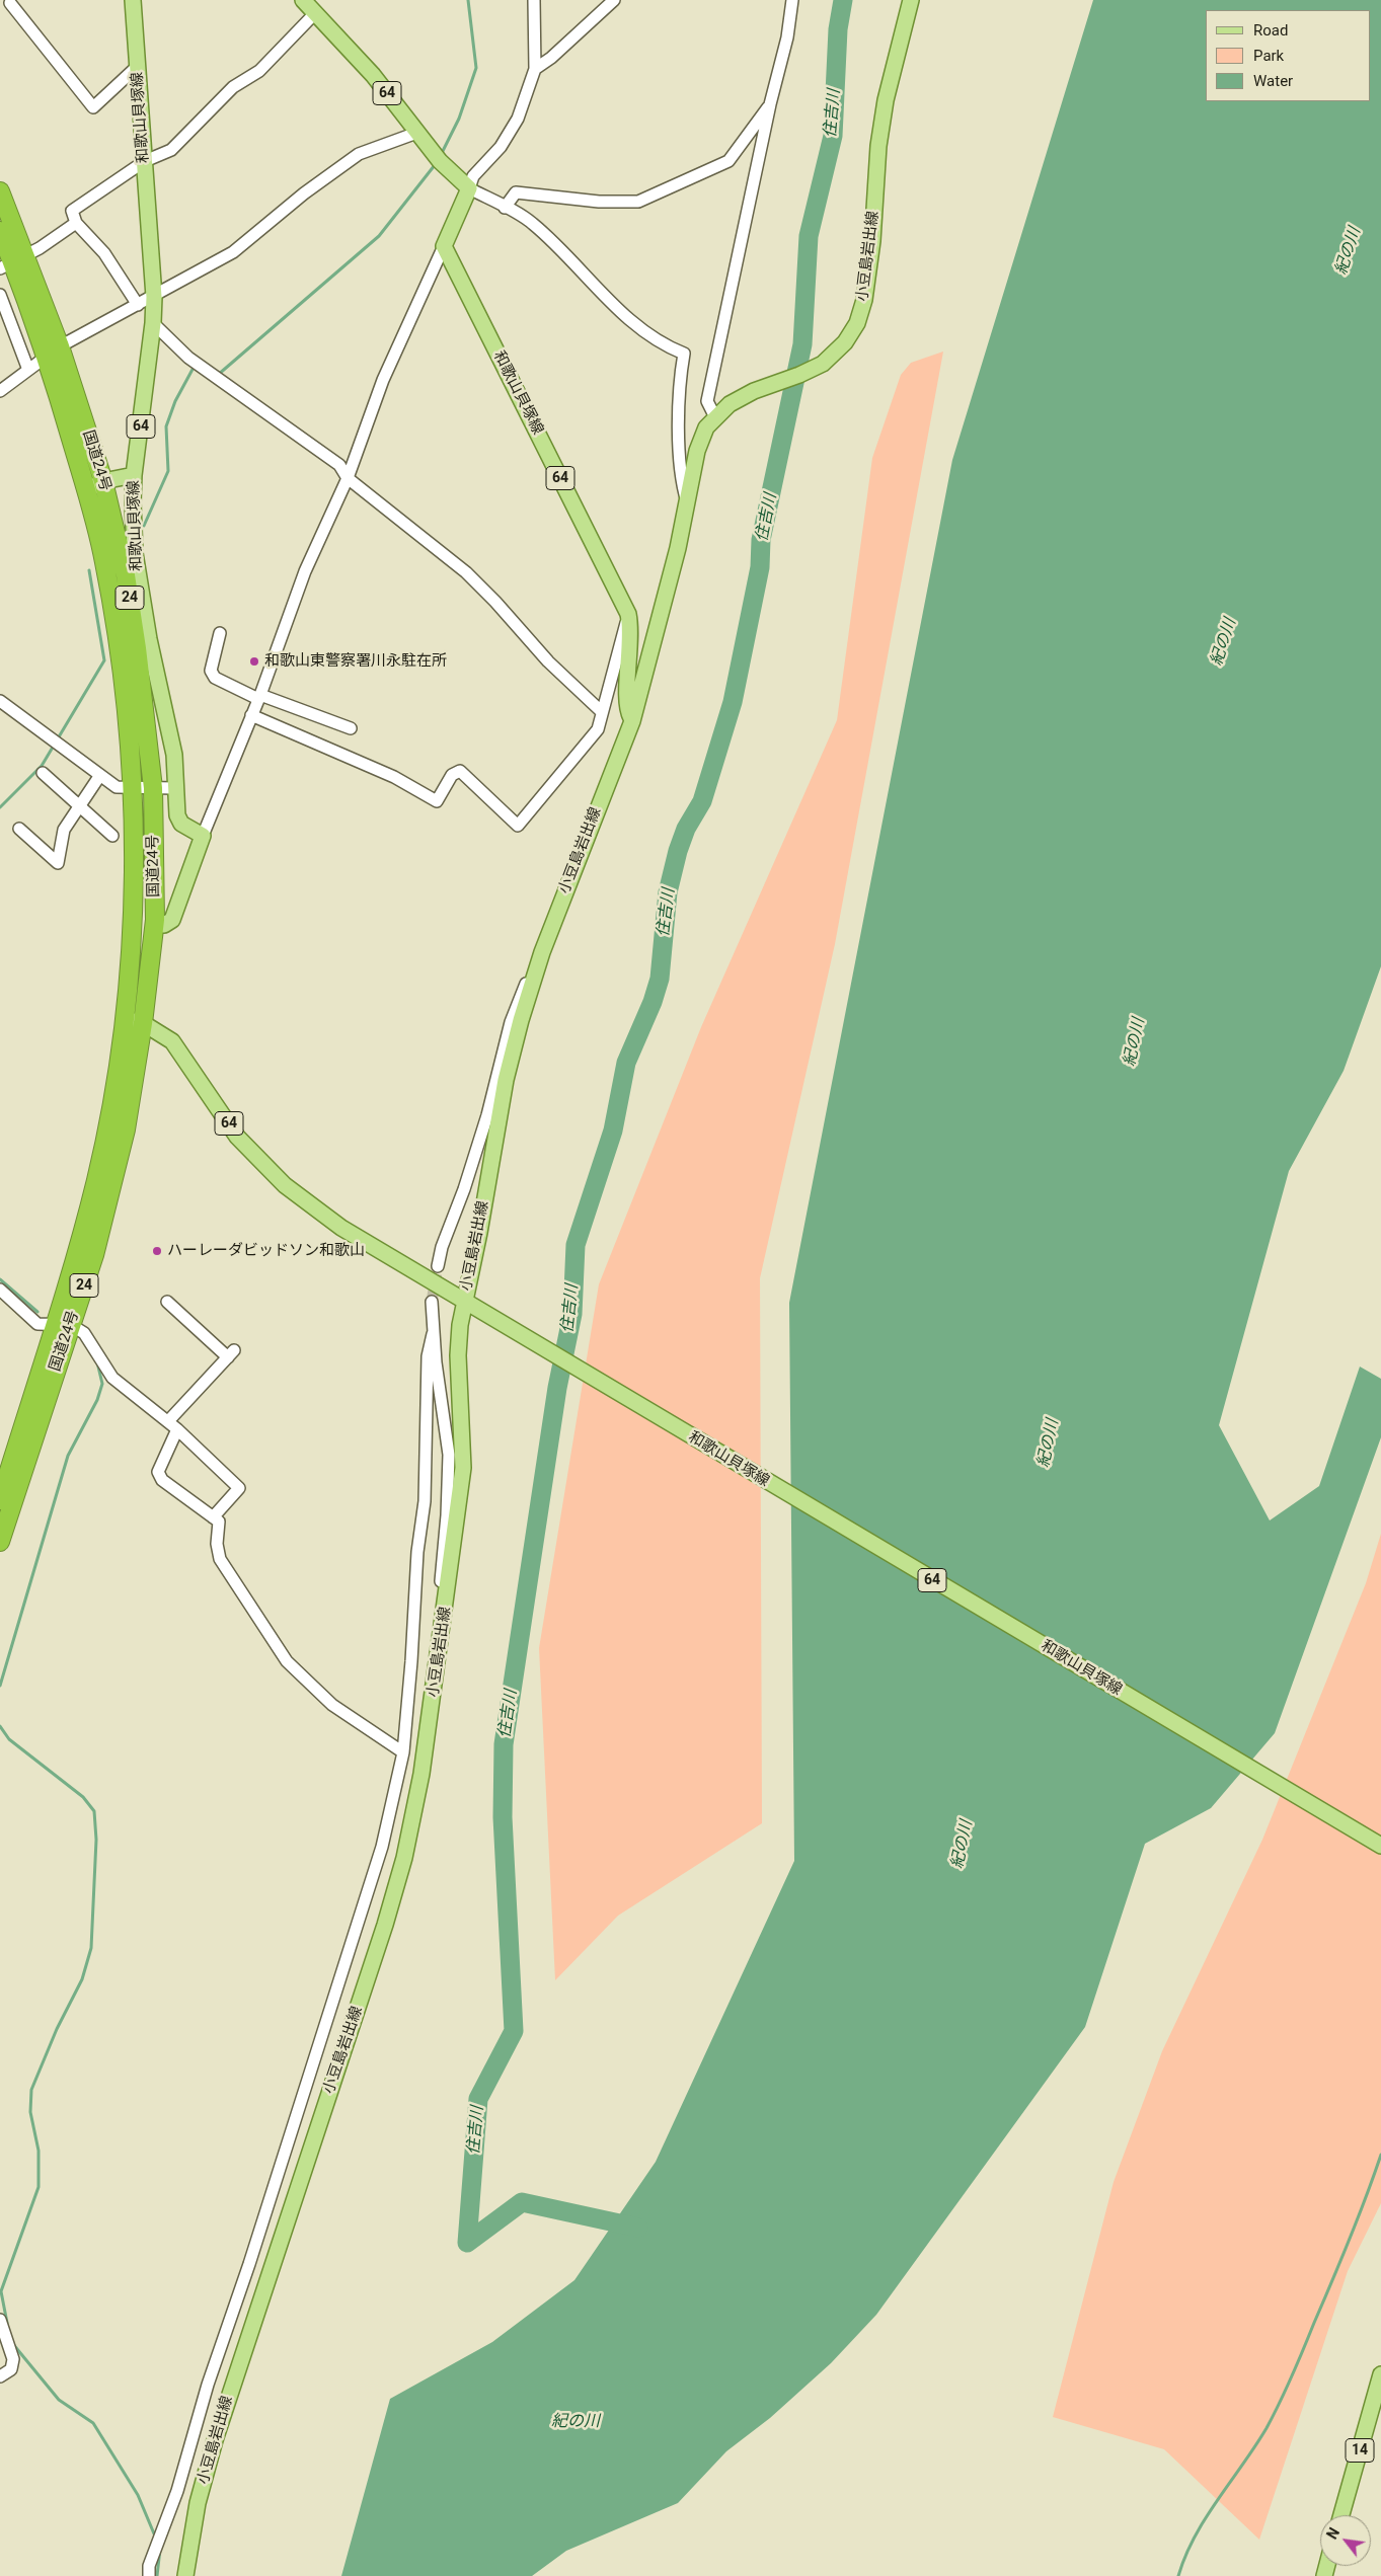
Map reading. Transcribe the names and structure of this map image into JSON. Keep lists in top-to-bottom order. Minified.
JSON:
{"streets":{"highway":["国道24号","24"],"main road":["64","和歌山貝塚線","小豆島岩出線","14"]},"crossings":[["和歌山貝塚線","小豆島岩出線"],["和歌山貝塚線","国道24号"]],"water":["住吉川","紀の川"],"places":["和歌山東警察署川永駐在所","ハーレーダビッドソン和歌山"],"legend":["Road","Park","Water"],"north":"top left"}
